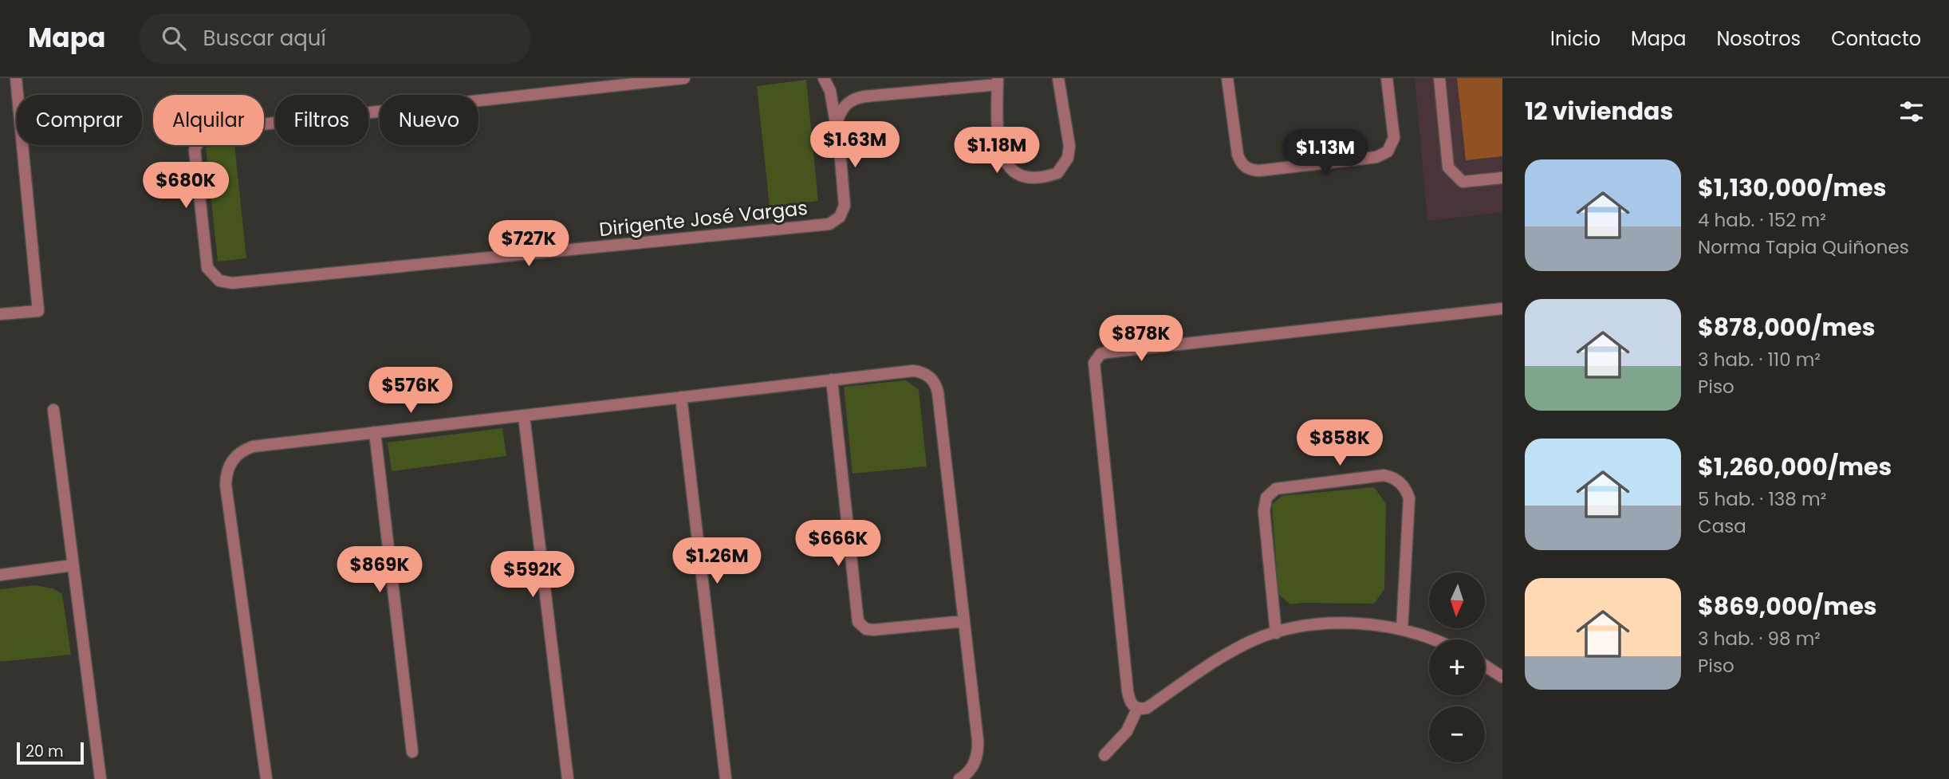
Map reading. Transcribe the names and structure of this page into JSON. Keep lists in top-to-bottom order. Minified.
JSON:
{"streets":{"street":["Dirigente José Vargas"]},"scale_bar":"20 m","north":"bottom","page":{"header":"Mapa","search":"Buscar aquí","nav":["Inicio","Mapa","Nosotros","Contacto"],"heading":"12 viviendas","chip":["Comprar","Alquilar","Filtros","Nuevo"],"price":["$1.63M","$1.18M","$1.13M","$680K","$727K","$878K","$576K","$858K","$666K","$1.26M","$869K","$592K"],"list":[{"name":"$1,130,000/mes","note":"4 hab. · 152 m² · Norma Tapia Quiñones"},{"name":"$878,000/mes","note":"3 hab. · 110 m² · Piso"},{"name":"$1,260,000/mes","note":"5 hab. · 138 m² · Casa"},{"name":"$869,000/mes","note":"3 hab. · 98 m² · Piso"}],"map_buttons":["+","−"],"scale":"20 m"}}
